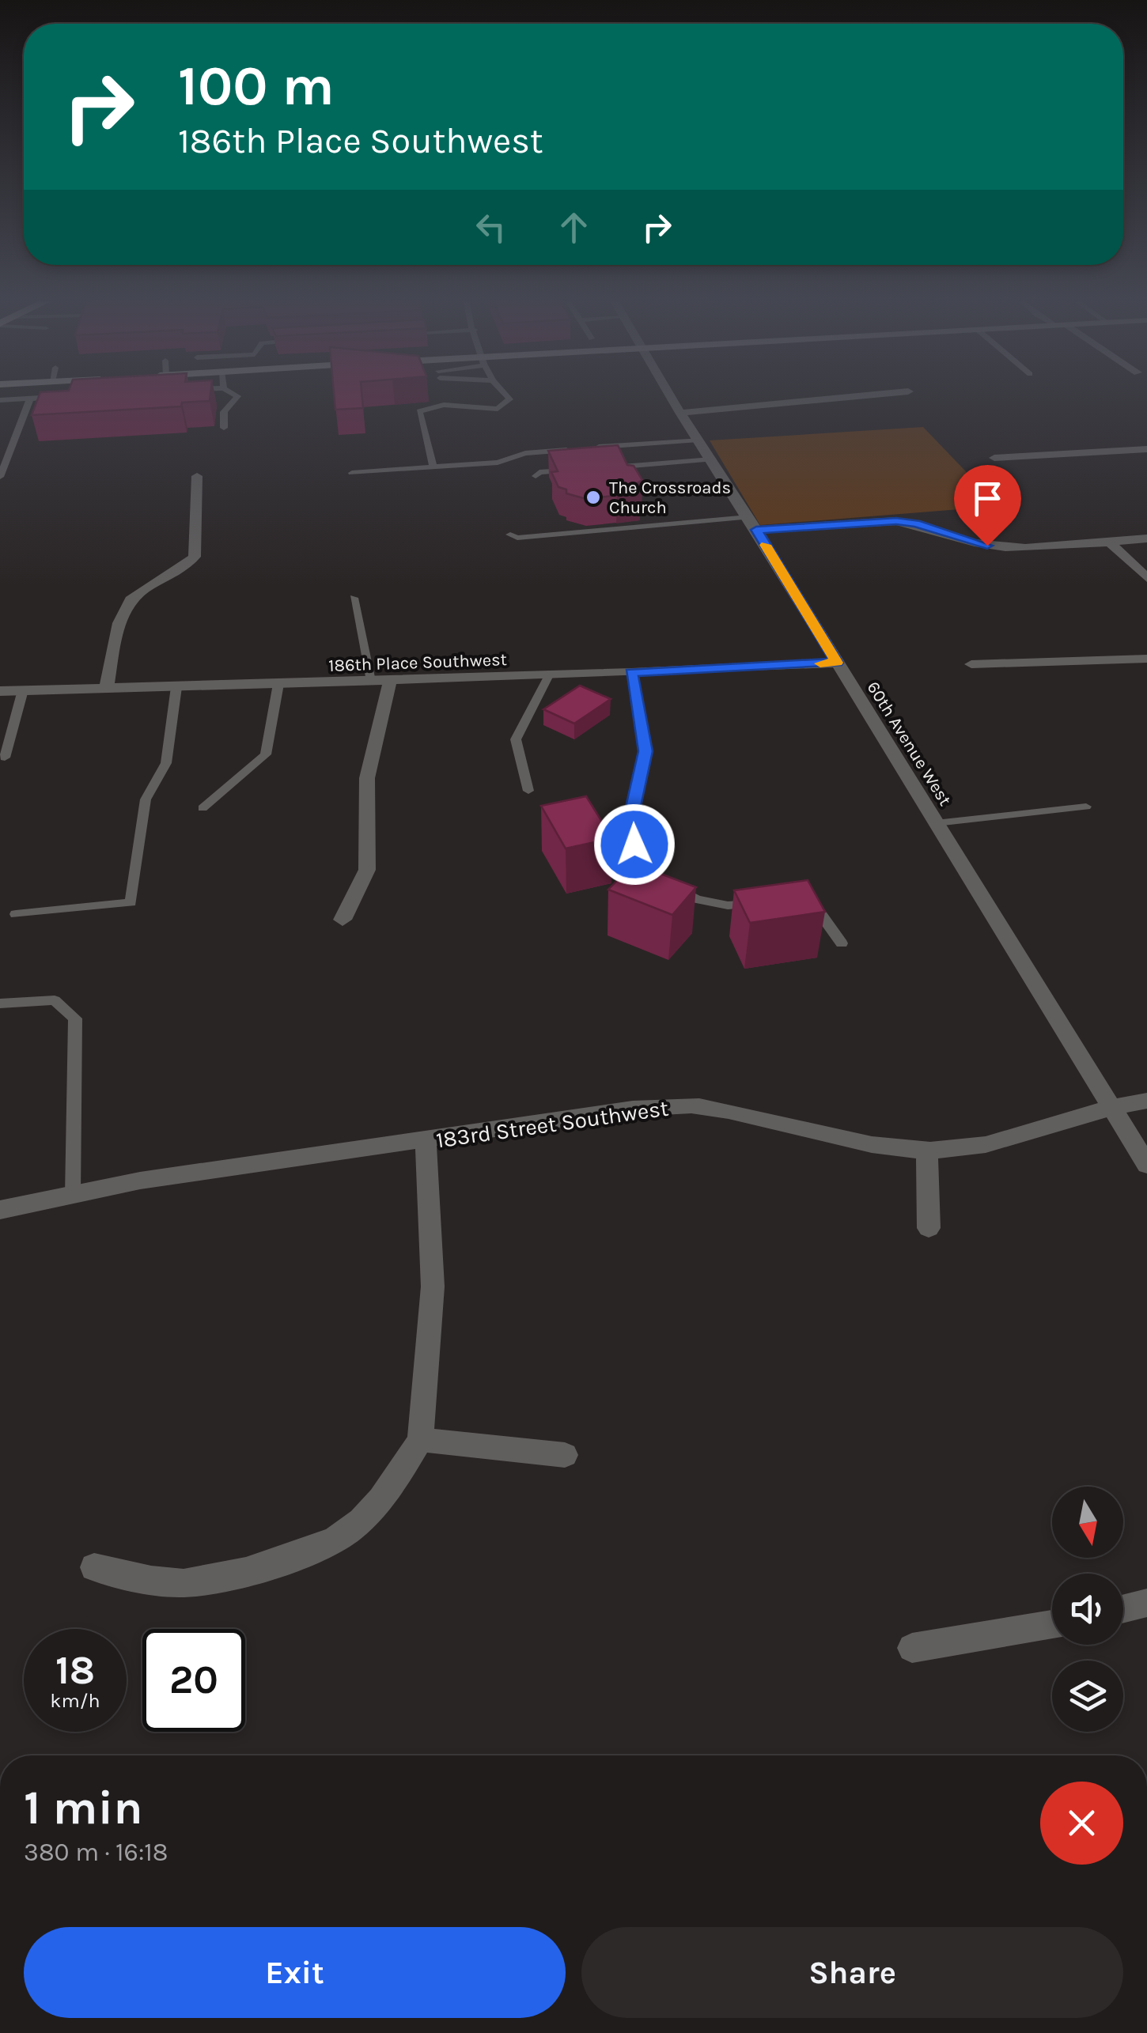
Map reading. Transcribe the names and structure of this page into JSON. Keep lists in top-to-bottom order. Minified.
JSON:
{"streets":{"street":["186th Place Southwest","60th Avenue West","183rd Street Southwest"]},"crossings":[["186th Place Southwest","60th Avenue West"],["60th Avenue West","183rd Street Southwest"]],"places":["The Crossroads Church"],"north":"bottom","page":{"turn":["100 m","186th Place Southwest"],"speed":"18 km/h","limit":"20","heading":["1 min","380 m · 16:18"],"buttons":["Exit","Share"]}}
